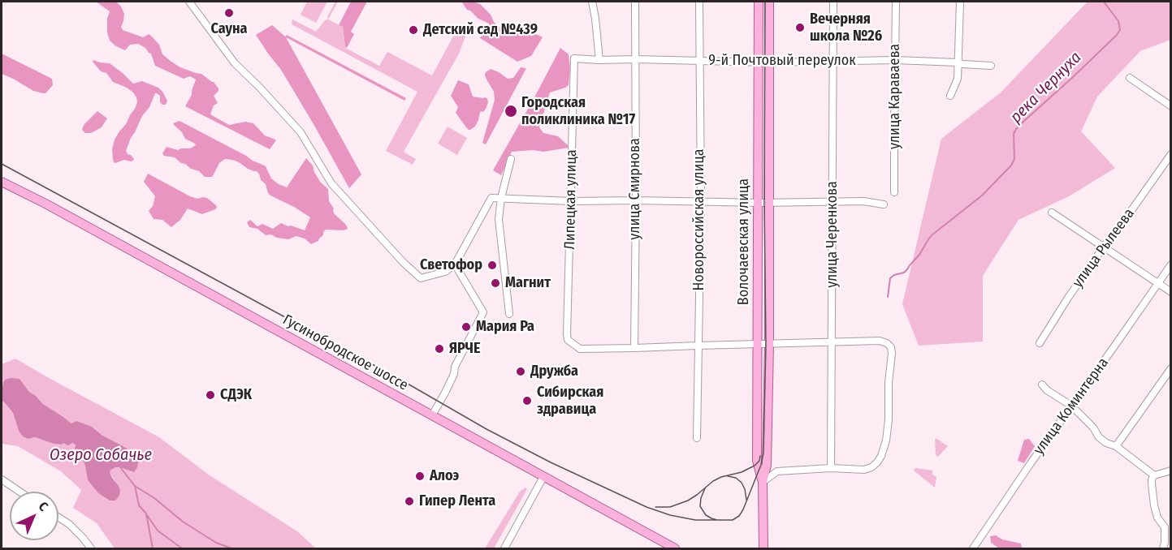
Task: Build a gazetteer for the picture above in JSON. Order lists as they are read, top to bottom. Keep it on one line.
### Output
{"streets":{"main road":["Волочаевская улица","Гусинобродское шоссе"],"street":["9-й Почтовый переулок","улица Караваева","улица Смирнова","Липецкая улица","Новороссийская улица","улица Черенкова","улица Рылеева","улица Коминтерна"]},"crossings":[["9-й Почтовый переулок","улица Караваева"],["9-й Почтовый переулок","улица Смирнова"],["9-й Почтовый переулок","Липецкая улица"],["9-й Почтовый переулок","Новороссийская улица"],["9-й Почтовый переулок","улица Черенкова"],["9-й Почтовый переулок","Волочаевская улица"],["улица Смирнова","Липецкая улица"]],"water":["река Чернуха","Озеро Собачье"],"places":["Сауна","Вечерняя школа №26","Детский сад №439","Городская поликлиника №17","Светофор","Магнит","Мария Ра","ЯРЧЕ","Дружба","СДЭК","Сибирская здравица","Алоэ","Гипер Лента"],"north":"top right"}
